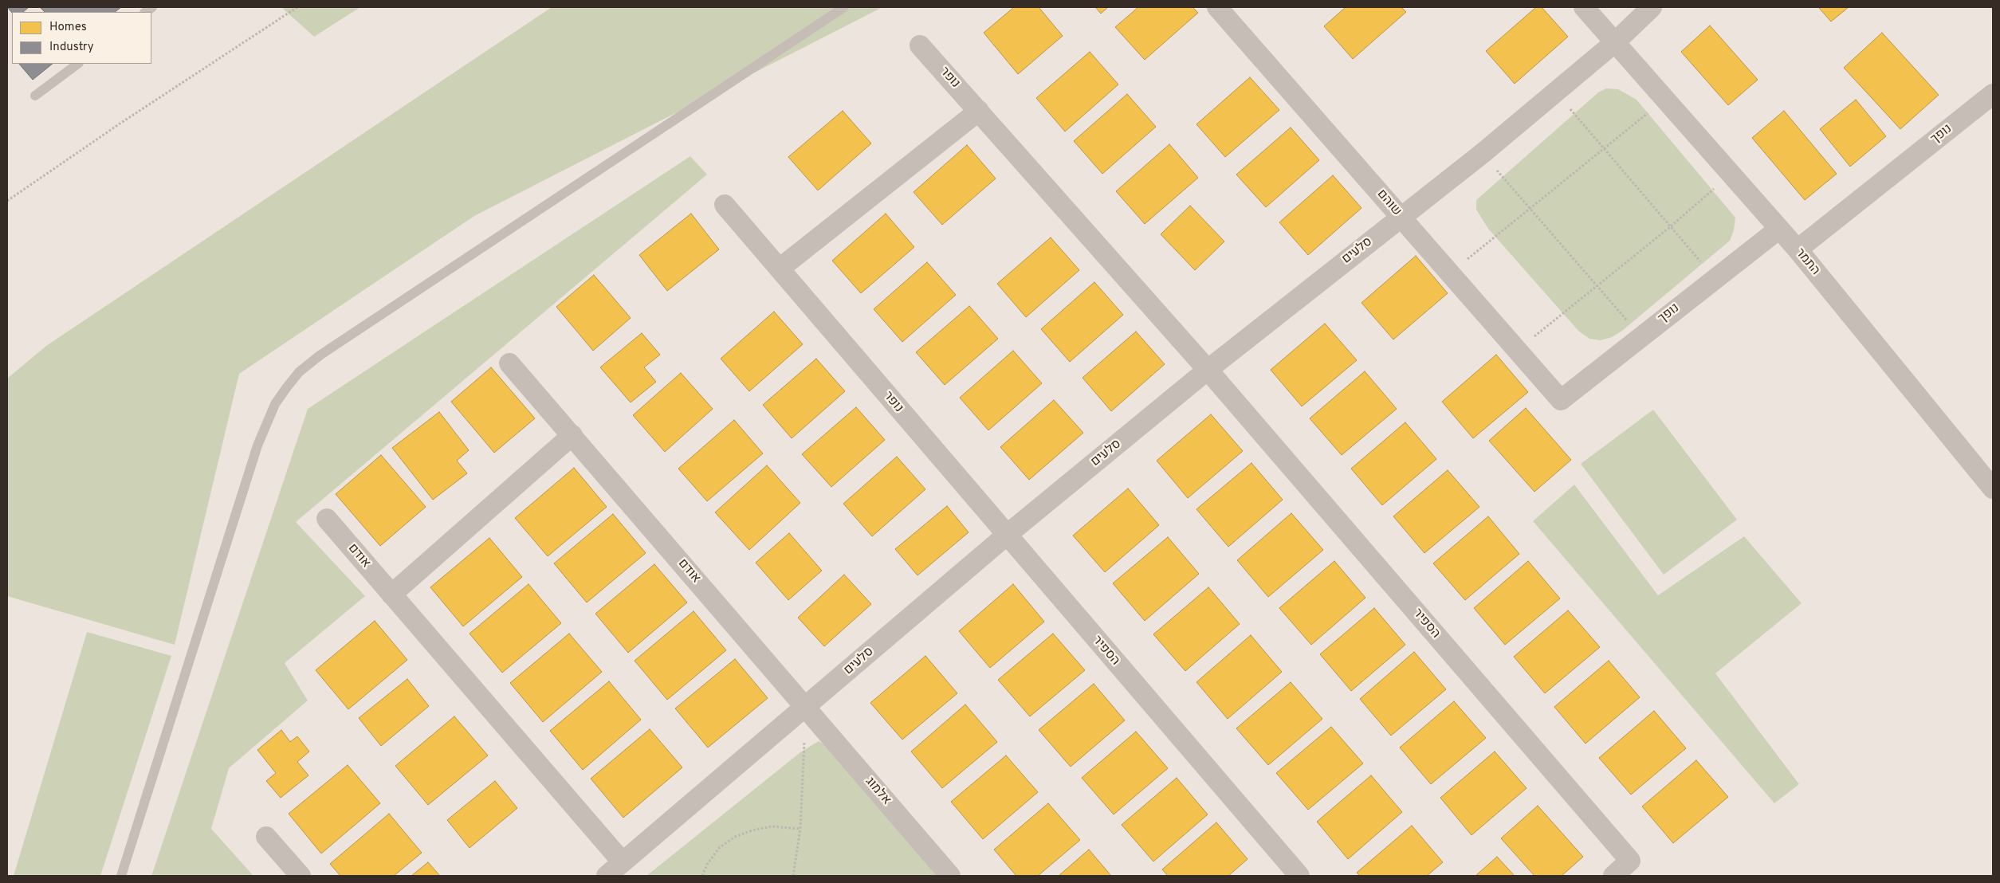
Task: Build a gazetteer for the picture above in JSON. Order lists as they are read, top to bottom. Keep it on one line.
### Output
{"streets":{"street":["נופר","נופך","שוהם","סלעים","התמר","אודם","הספיר","אלמוג"]},"crossings":[["נופר","סלעים"],["נופר","הספיר"],["נופך","שוהם"],["נופך","התמר"],["שוהם","סלעים"],["סלעים","התמר"],["סלעים","אודם"],["סלעים","הספיר"],["סלעים","אלמוג"],["אודם","אלמוג"]],"legend":["Homes","Industry"]}
